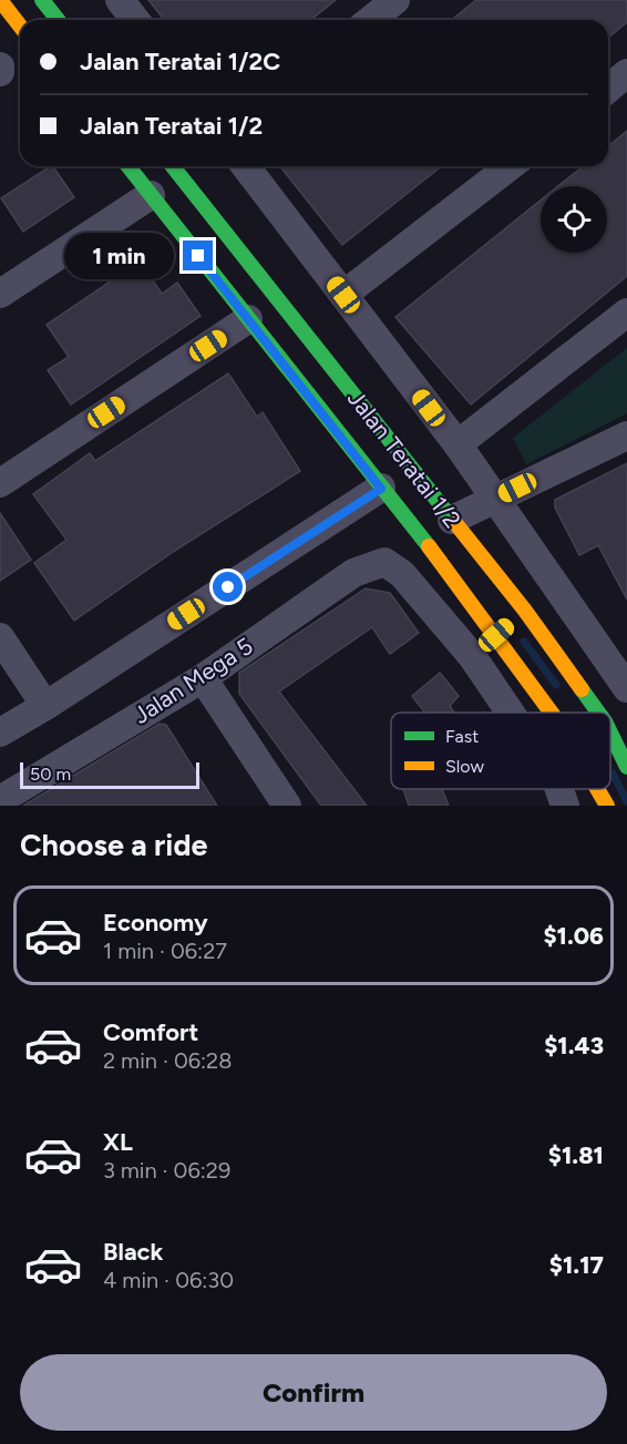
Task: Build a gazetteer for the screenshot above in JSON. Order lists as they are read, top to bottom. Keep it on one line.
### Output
{"streets":{"main road":["Jalan Teratai 1/2"],"street":["Jalan Mega 5"]},"legend":["Fast","Slow"],"scale_bar":"50 m","page":{"banner":["Jalan Teratai 1/2C","Jalan Teratai 1/2"],"bubble":"1 min","scale":"50 m","heading":"Choose a ride","list":[{"name":"Economy","note":"1 min · 06:27","value":"$1.06"},{"name":"Comfort","note":"2 min · 06:28","value":"$1.43"},{"name":"XL","note":"3 min · 06:29","value":"$1.81"},{"name":"Black","note":"4 min · 06:30","value":"$1.17"}],"buttons":"Confirm"}}
